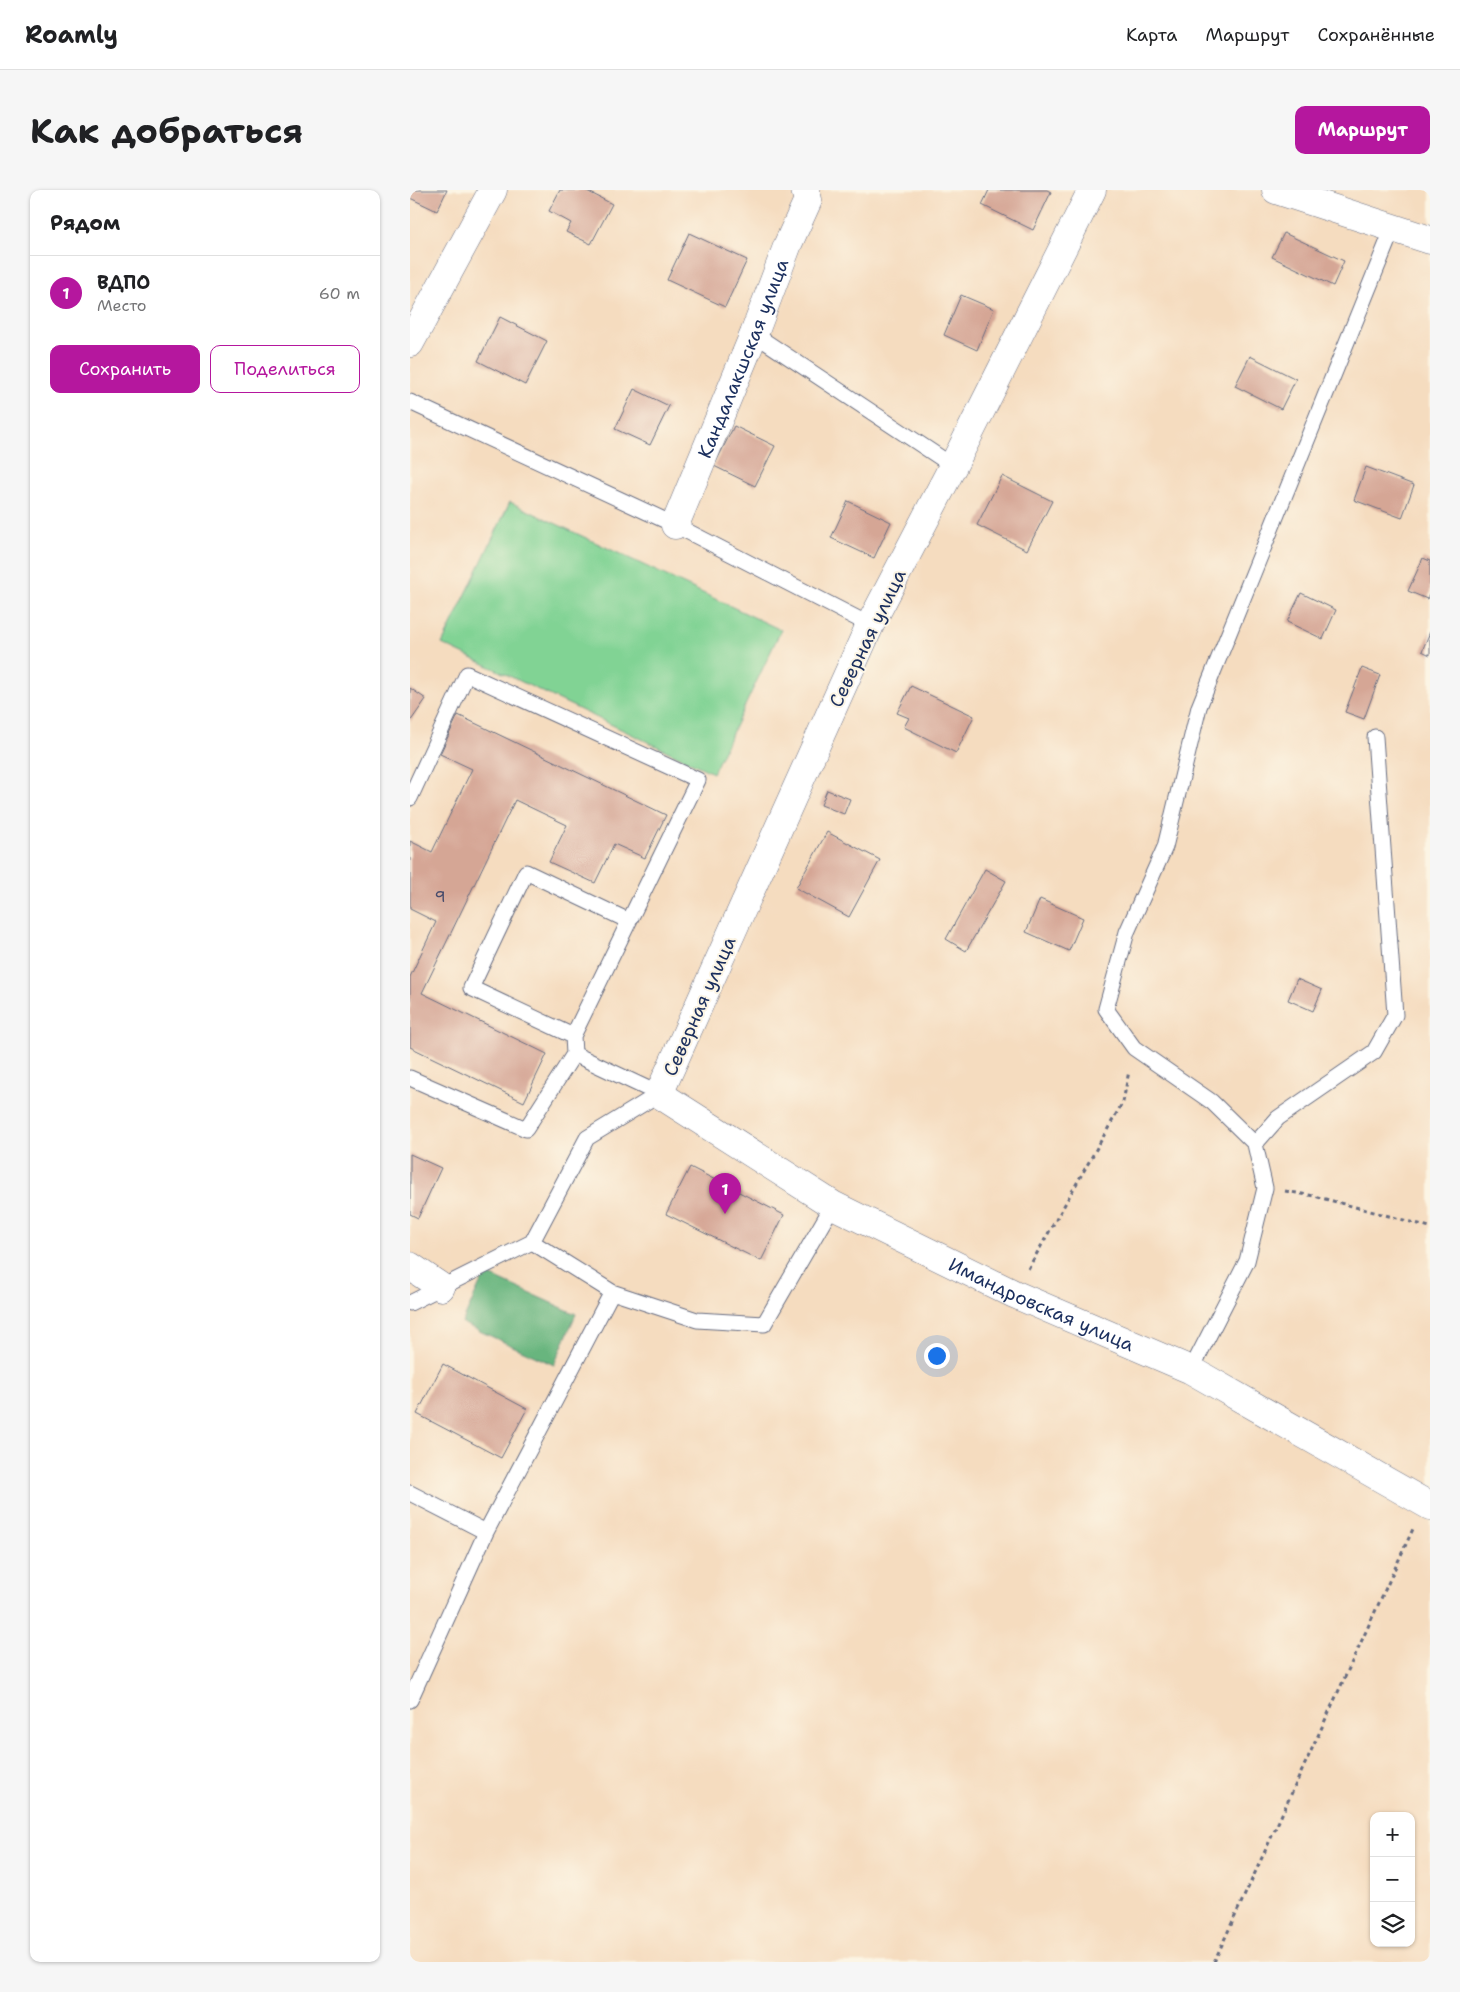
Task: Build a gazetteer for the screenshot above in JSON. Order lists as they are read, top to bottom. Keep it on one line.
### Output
{"streets":{"street":["Кандалакшская улица","Северная улица","Имандровская улица"]},"crossings":[["Северная улица","Имандровская улица"]],"house_numbers":["9"],"page":{"header":"Roamly","nav":["Карта","Маршрут","Сохранённые"],"buttons":["Маршрут",["Сохранить","Поделиться"]],"title":"Как добраться","heading":"Рядом","list":[{"mark":"1","name":"ВДПО","note":"Место","value":"60 m"}],"pins":"1","map_buttons":["+","−"]}}
